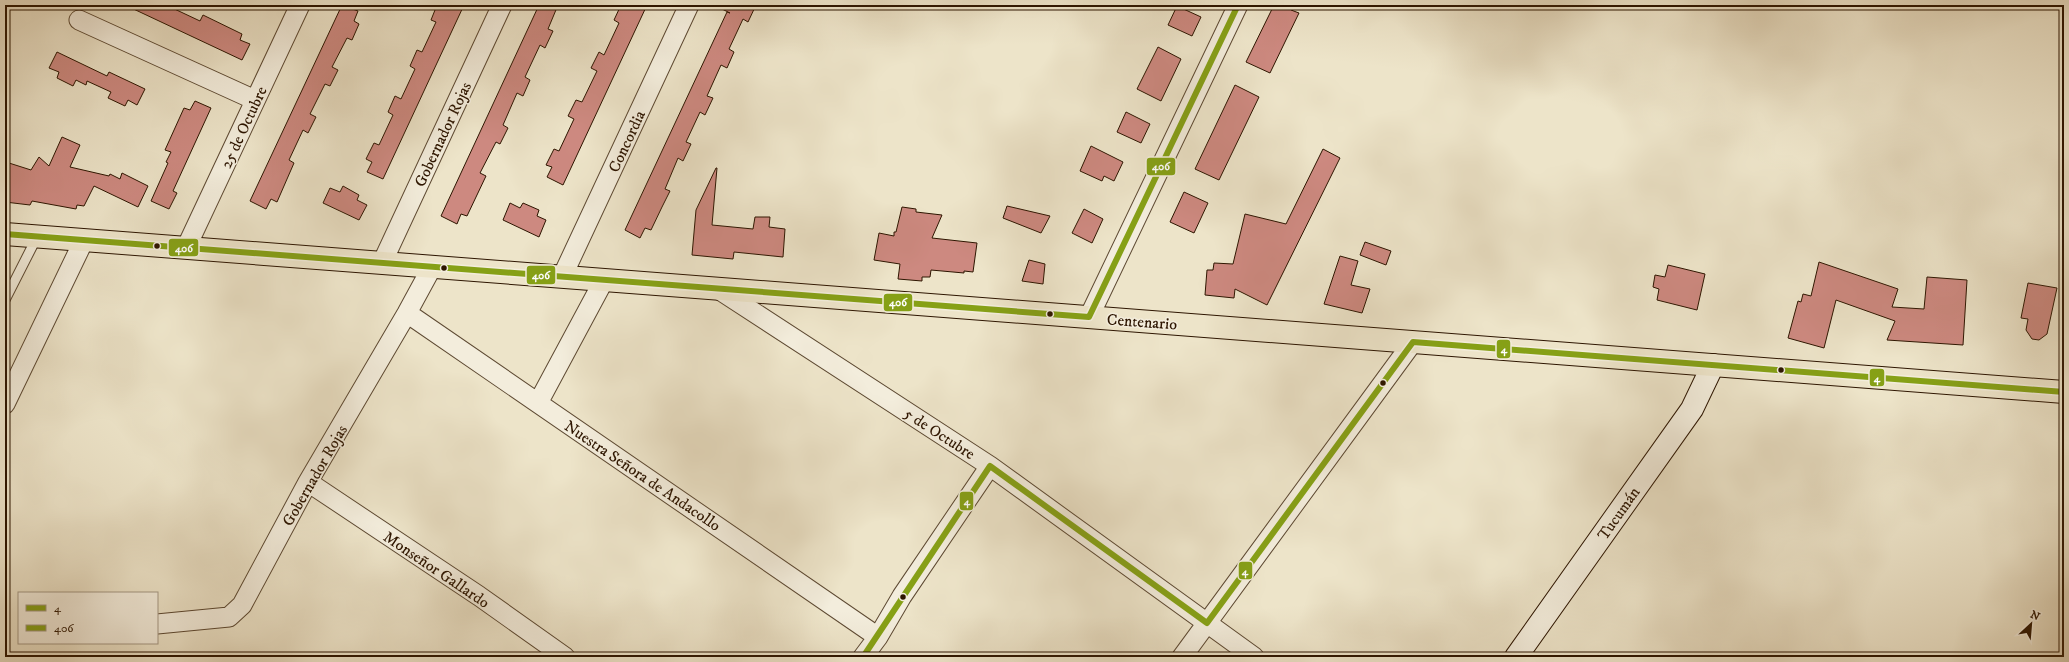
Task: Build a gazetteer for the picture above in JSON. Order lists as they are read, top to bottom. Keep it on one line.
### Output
{"streets":{"main road":["Centenario","Tucumán"],"street":["25 de Octubre","Gobernador Rojas","Concordia","5 de Octubre","Nuestra Señora de Andacollo","Monseñor Gallardo"]},"crossings":[["25 de Octubre","Centenario"],["Gobernador Rojas","Centenario"],["Gobernador Rojas","Nuestra Señora de Andacollo"],["Gobernador Rojas","Monseñor Gallardo"],["Concordia","Centenario"],["Centenario","5 de Octubre"],["Centenario","Tucumán"]],"lines":["transit line 406","transit line 4"],"legend":["4","406"],"north":"top right"}
